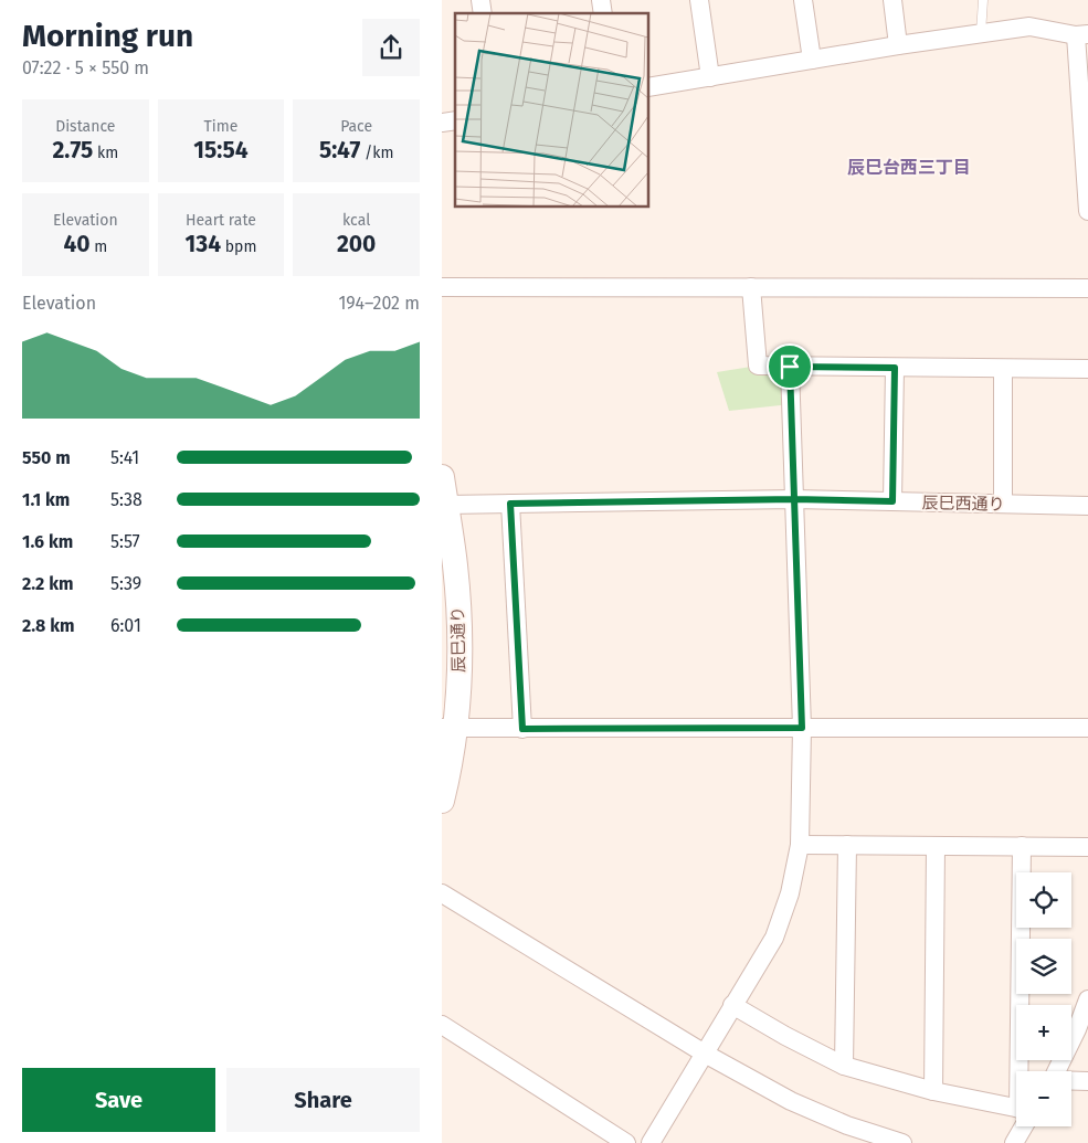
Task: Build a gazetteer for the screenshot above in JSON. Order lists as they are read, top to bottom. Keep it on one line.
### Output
{"streets":{"street":["辰巳西通り","辰巳通り"]},"crossings":[["辰巳西通り","辰巳通り"]],"districts":["辰巳台西三丁目"],"page":{"heading":["Morning run","07:22 · 5 × 550 m"],"stats":[["Distance","2.75 km"],["Time","15:54"],["Pace","5:47 /km"],["Elevation","40 m"],["Heart rate","134 bpm"],["kcal","200"]],"chart":["Elevation","194–202 m"],"list":[{"name":"550 m","note":"5:41"},{"name":"1.1 km","note":"5:38"},{"name":"1.6 km","note":"5:57"},{"name":"2.2 km","note":"5:39"},{"name":"2.8 km","note":"6:01"}],"map_buttons":["+","−"],"buttons":["Save","Share"]}}
